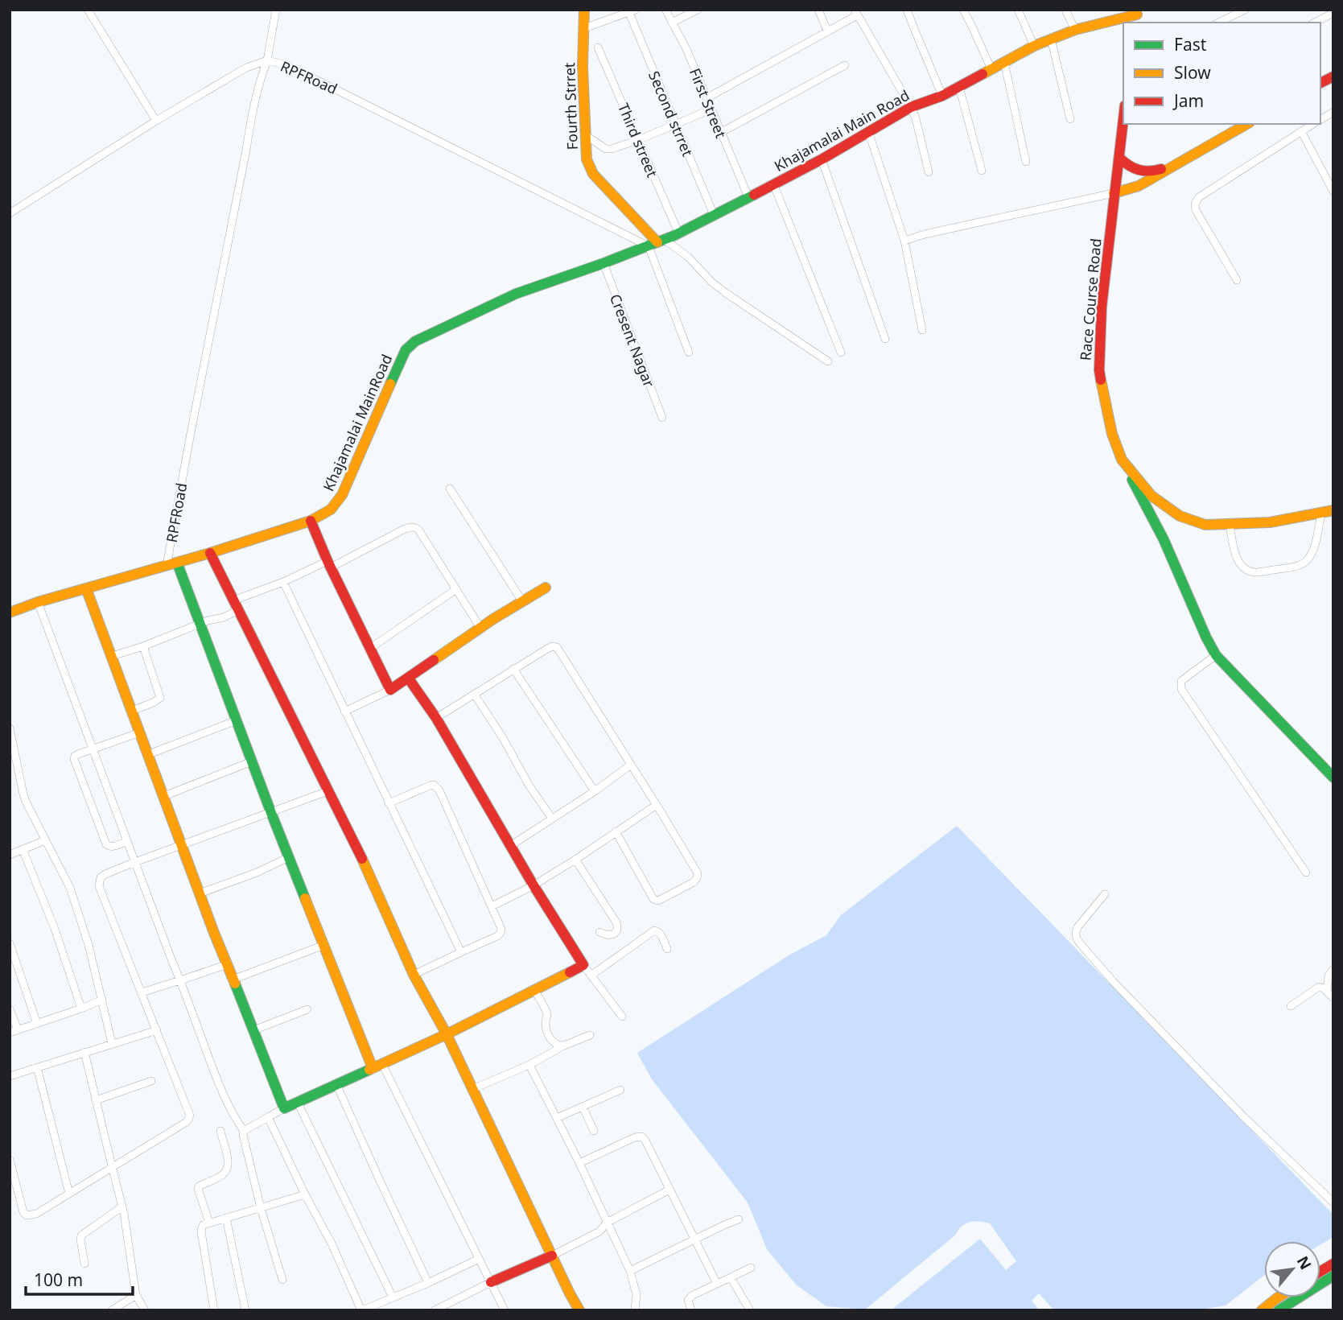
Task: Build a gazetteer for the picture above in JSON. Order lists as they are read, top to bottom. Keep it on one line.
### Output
{"streets":{"main road":["Fourth Strret","Khajamalai Main Road","Race Course Road","Khajamalai MainRoad"],"street":["RPFRoad","First Street","Second strret","Third street","Cresent Nagar"]},"crossings":[["RPFRoad","Fourth Strret"],["RPFRoad","Khajamalai Main Road"],["RPFRoad","Khajamalai MainRoad"],["First Street","Khajamalai Main Road"],["Fourth Strret","Khajamalai Main Road"],["Fourth Strret","Khajamalai MainRoad"],["Second strret","Khajamalai Main Road"],["Khajamalai Main Road","Third street"],["Khajamalai Main Road","Khajamalai MainRoad"],["Cresent Nagar","Khajamalai MainRoad"]],"legend":["Fast","Slow","Jam"],"scale_bar":"100 m","north":"top right"}
